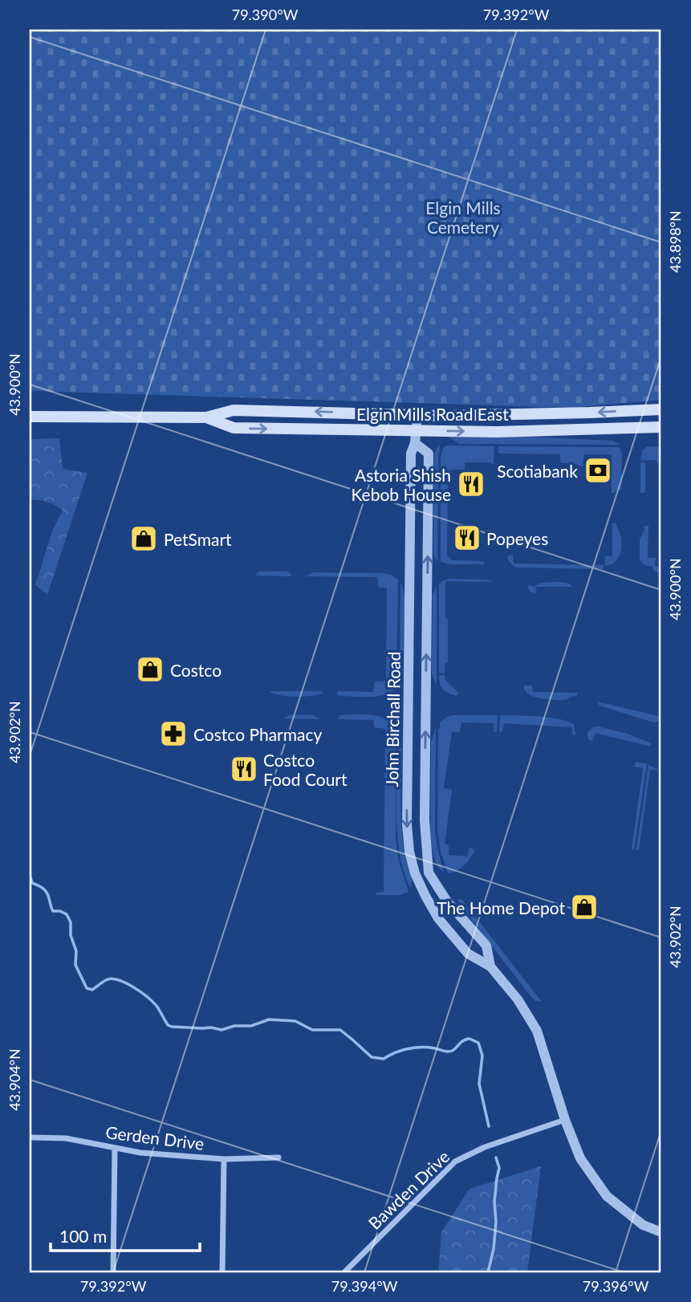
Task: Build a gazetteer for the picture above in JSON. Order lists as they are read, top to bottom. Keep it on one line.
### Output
{"streets":{"main road":["Elgin Mills Road East"],"street":["John Birchall Road","Gerden Drive","Bawden Drive"]},"crossings":[["Elgin Mills Road East","John Birchall Road"],["John Birchall Road","Bawden Drive"]],"parks":["Elgin Mills Cemetery"],"places":{"bank":["Scotiabank"],"restaurant":["Astoria Shish Kebob House","Popeyes","Costco Food Court"],"shop":["PetSmart","Costco","The Home Depot"],"pharmacy":["Costco Pharmacy"]},"scale_bar":"100 m","coordinates":["79.390°W","79.392°W","43.898°N","43.900°N","43.902°N","43.904°N","79.394°W","79.396°W"]}
